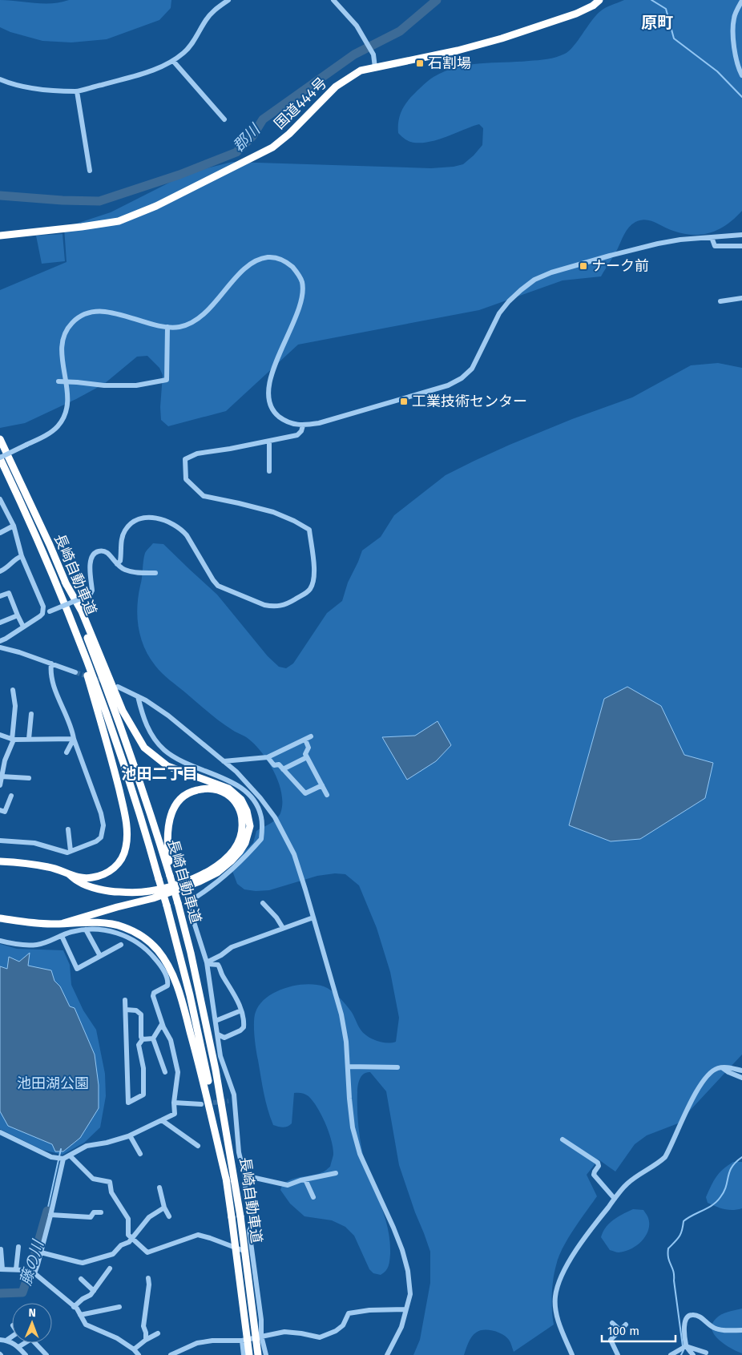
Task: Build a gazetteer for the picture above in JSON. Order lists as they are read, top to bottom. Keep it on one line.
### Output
{"streets":{"highway":["国道444号","長崎自動車道"]},"districts":["原町","池田二丁目"],"water":["郡川","藤の川"],"parks":["池田湖公園"],"places":{"transit":["石割場","ナーク前","工業技術センター"]},"scale_bar":"100 m","north":"top"}
